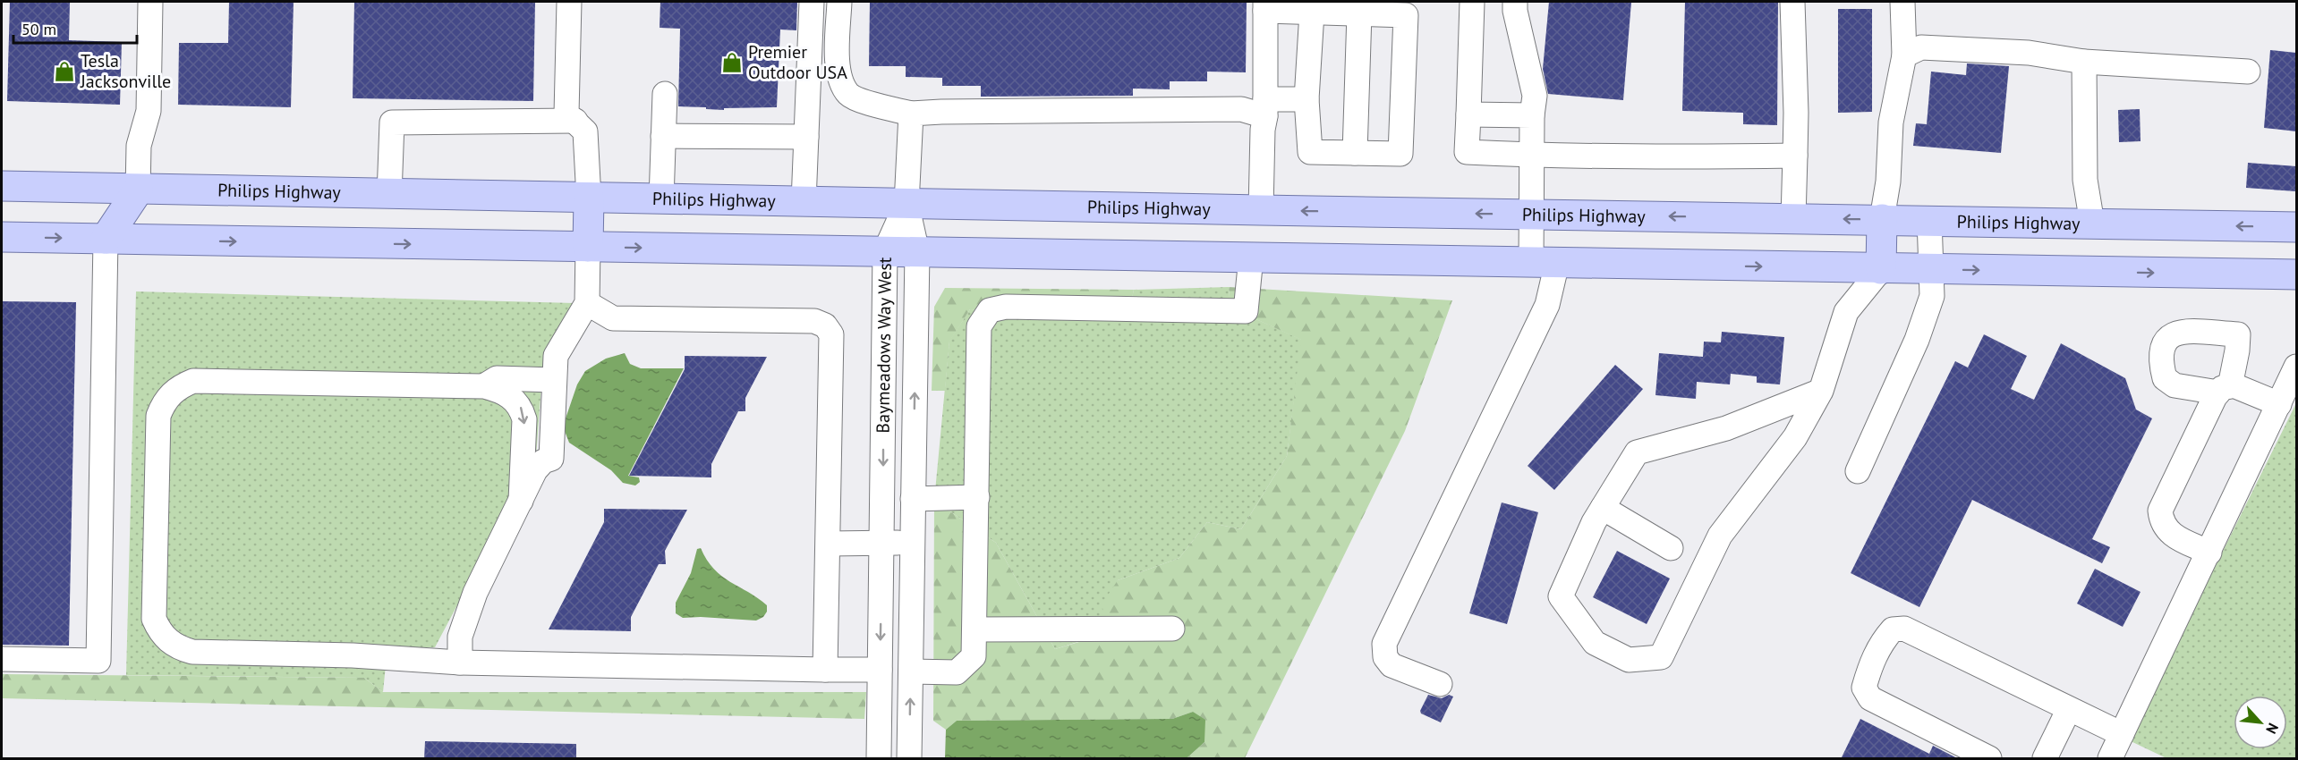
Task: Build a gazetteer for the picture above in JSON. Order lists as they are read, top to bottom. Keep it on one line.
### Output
{"streets":{"main road":["Philips Highway"],"street":["Baymeadows Way West"]},"crossings":[["Philips Highway","Baymeadows Way West"]],"places":{"shop":["Premier Outdoor USA","Tesla Jacksonville"]},"scale_bar":"50 m","north":"bottom right"}
